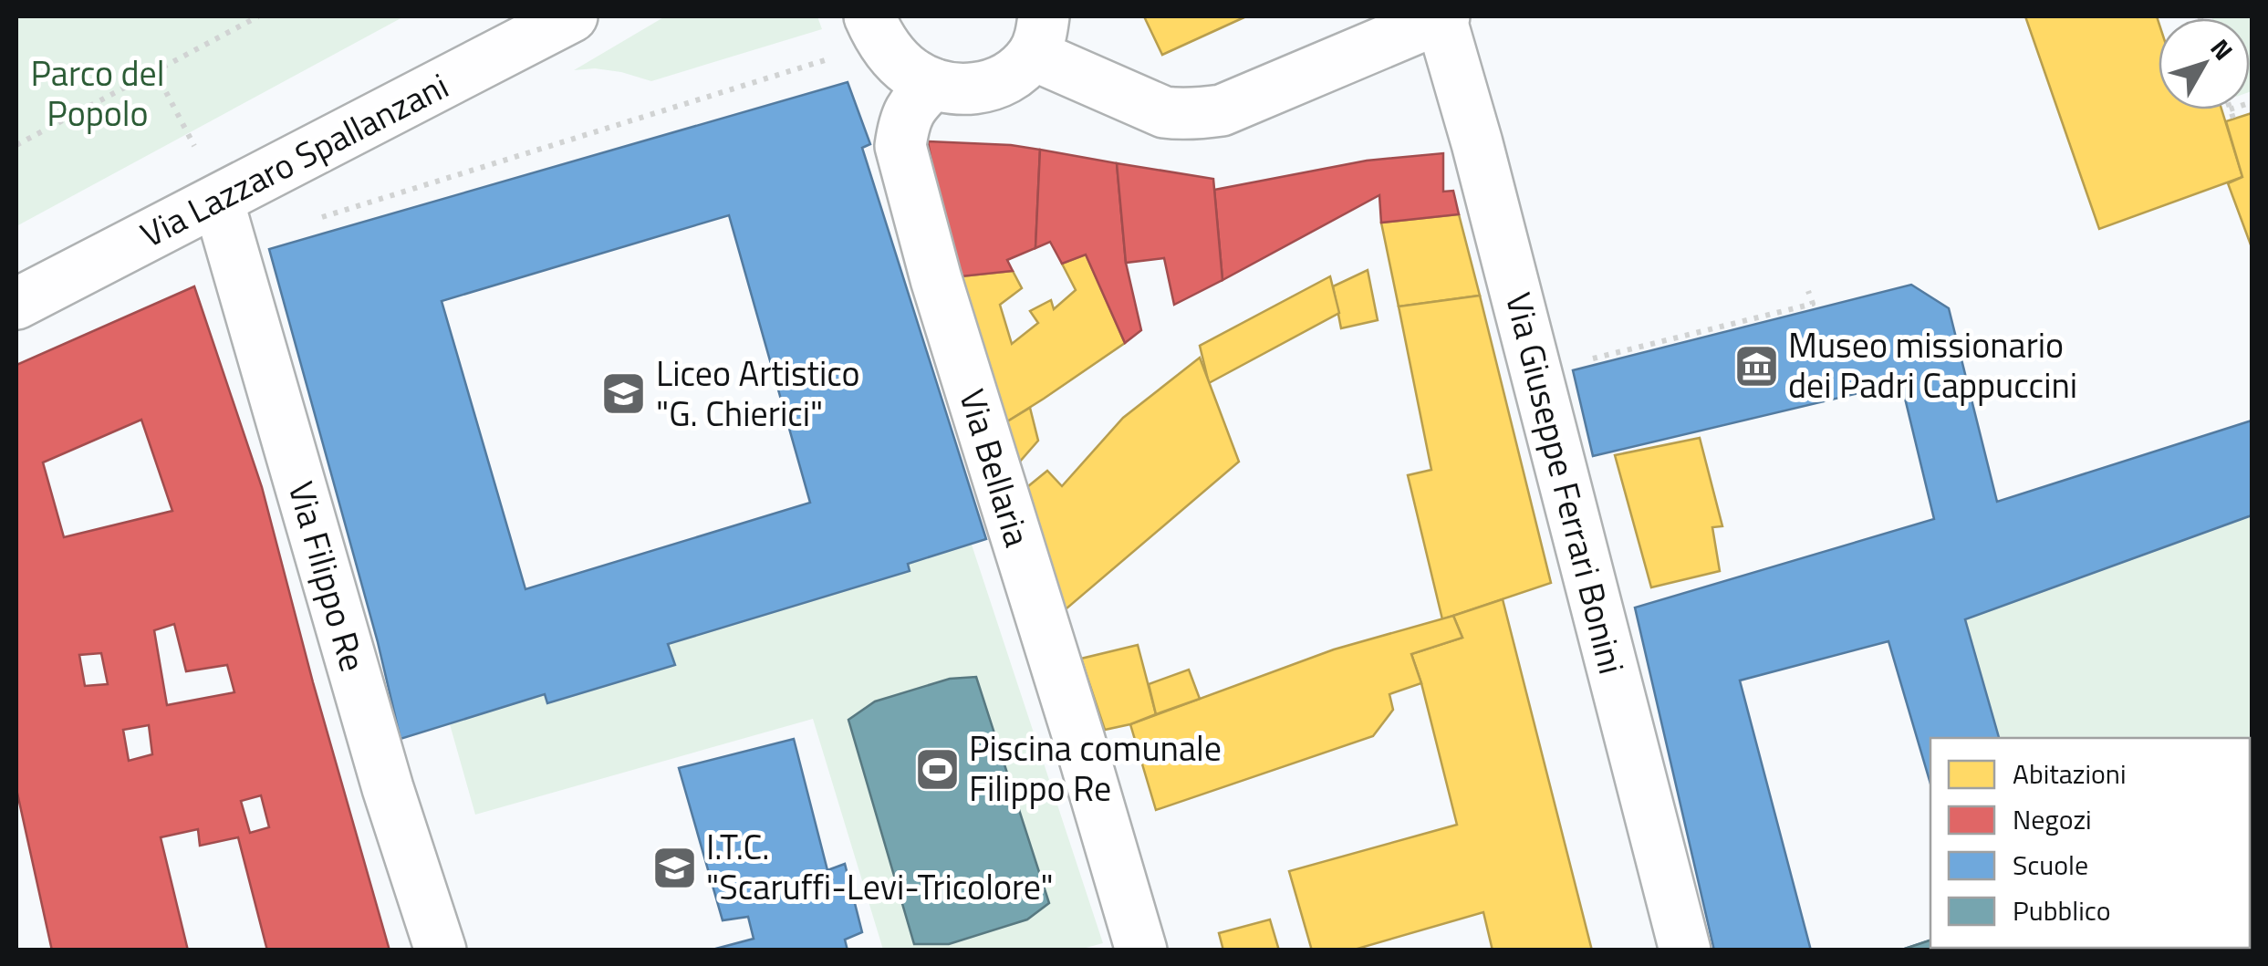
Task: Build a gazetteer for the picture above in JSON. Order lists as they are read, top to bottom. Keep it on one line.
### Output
{"streets":{"street":["Via Lazzaro Spallanzani","Via Bellaria","Via Giuseppe Ferrari Bonini","Via Filippo Re"]},"crossings":[["Via Lazzaro Spallanzani","Via Filippo Re"]],"parks":["Parco del Popolo"],"places":{"museum":["Museo missionario dei Padri Cappuccini"],"school or university":["Liceo Artistico \"G. Chierici\"","I.T.C. \"Scaruffi-Levi-Tricolore\""],"sports":["Piscina comunale Filippo Re"]},"legend":["Abitazioni","Negozi","Scuole","Pubblico"],"north":"top right"}
